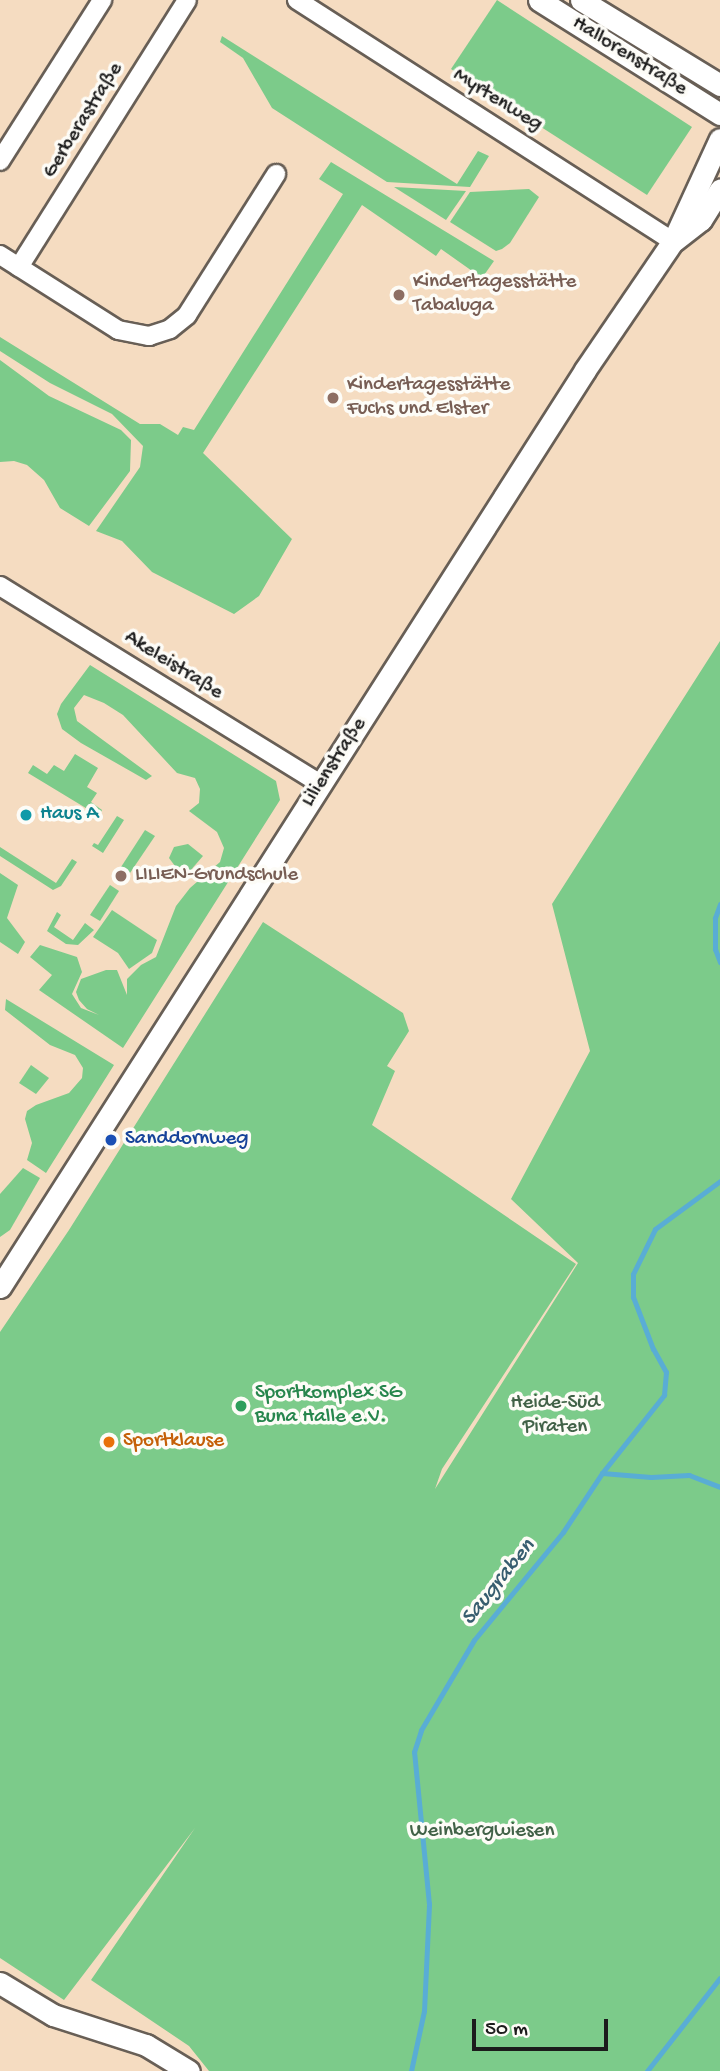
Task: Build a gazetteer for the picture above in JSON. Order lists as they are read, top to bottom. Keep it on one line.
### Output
{"streets":{"street":["Hallorenstraße","Myrtenweg","Gerberastraße","Akeleistraße","Lilienstraße"]},"crossings":[["Myrtenweg","Lilienstraße"],["Akeleistraße","Lilienstraße"]],"water":["Saugraben"],"parks":["Heide-Süd Piraten","Weinbergwiesen"],"places":["Kindertagesstätte Tabaluga","Kindertagesstätte Fuchs und Elster","Haus A","LILIEN-Grundschule","Sanddornweg","Sportkomplex SG Buna Halle e.V.","Sportklause"],"scale_bar":"50 m"}
